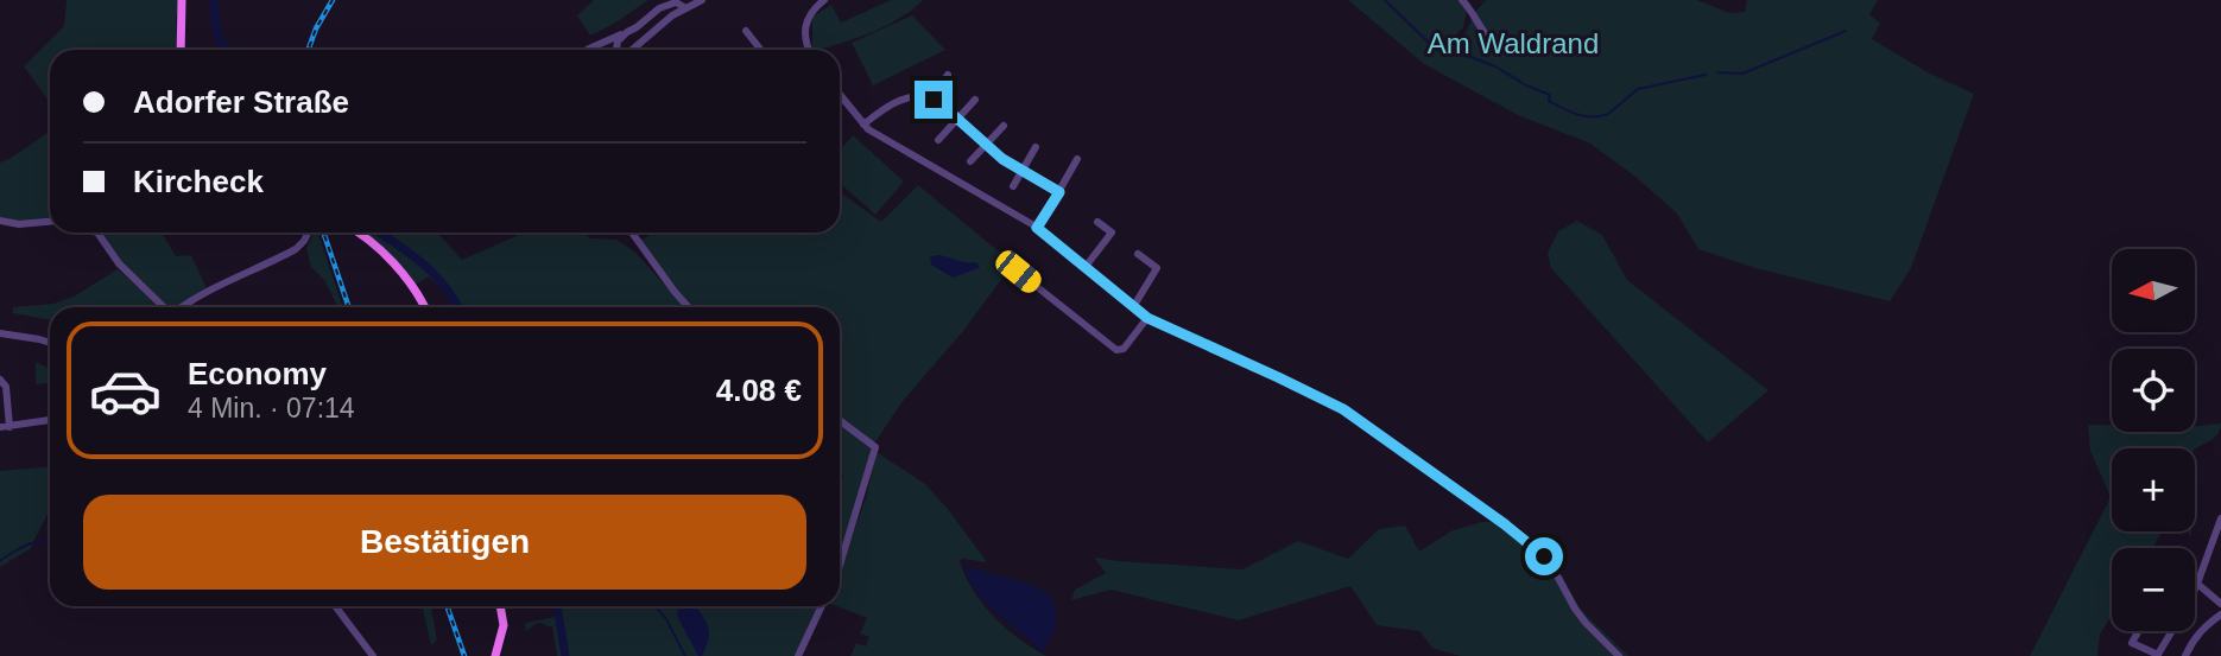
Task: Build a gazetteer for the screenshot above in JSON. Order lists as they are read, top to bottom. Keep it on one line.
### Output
{"parks":["Am Waldrand"],"north":"left","page":{"banner":["Adorfer Straße","Kircheck"],"map_buttons":["+","−"],"list":[{"name":"Economy","note":"4 Min. · 07:14","value":"4.08 €"}],"buttons":"Bestätigen"}}
